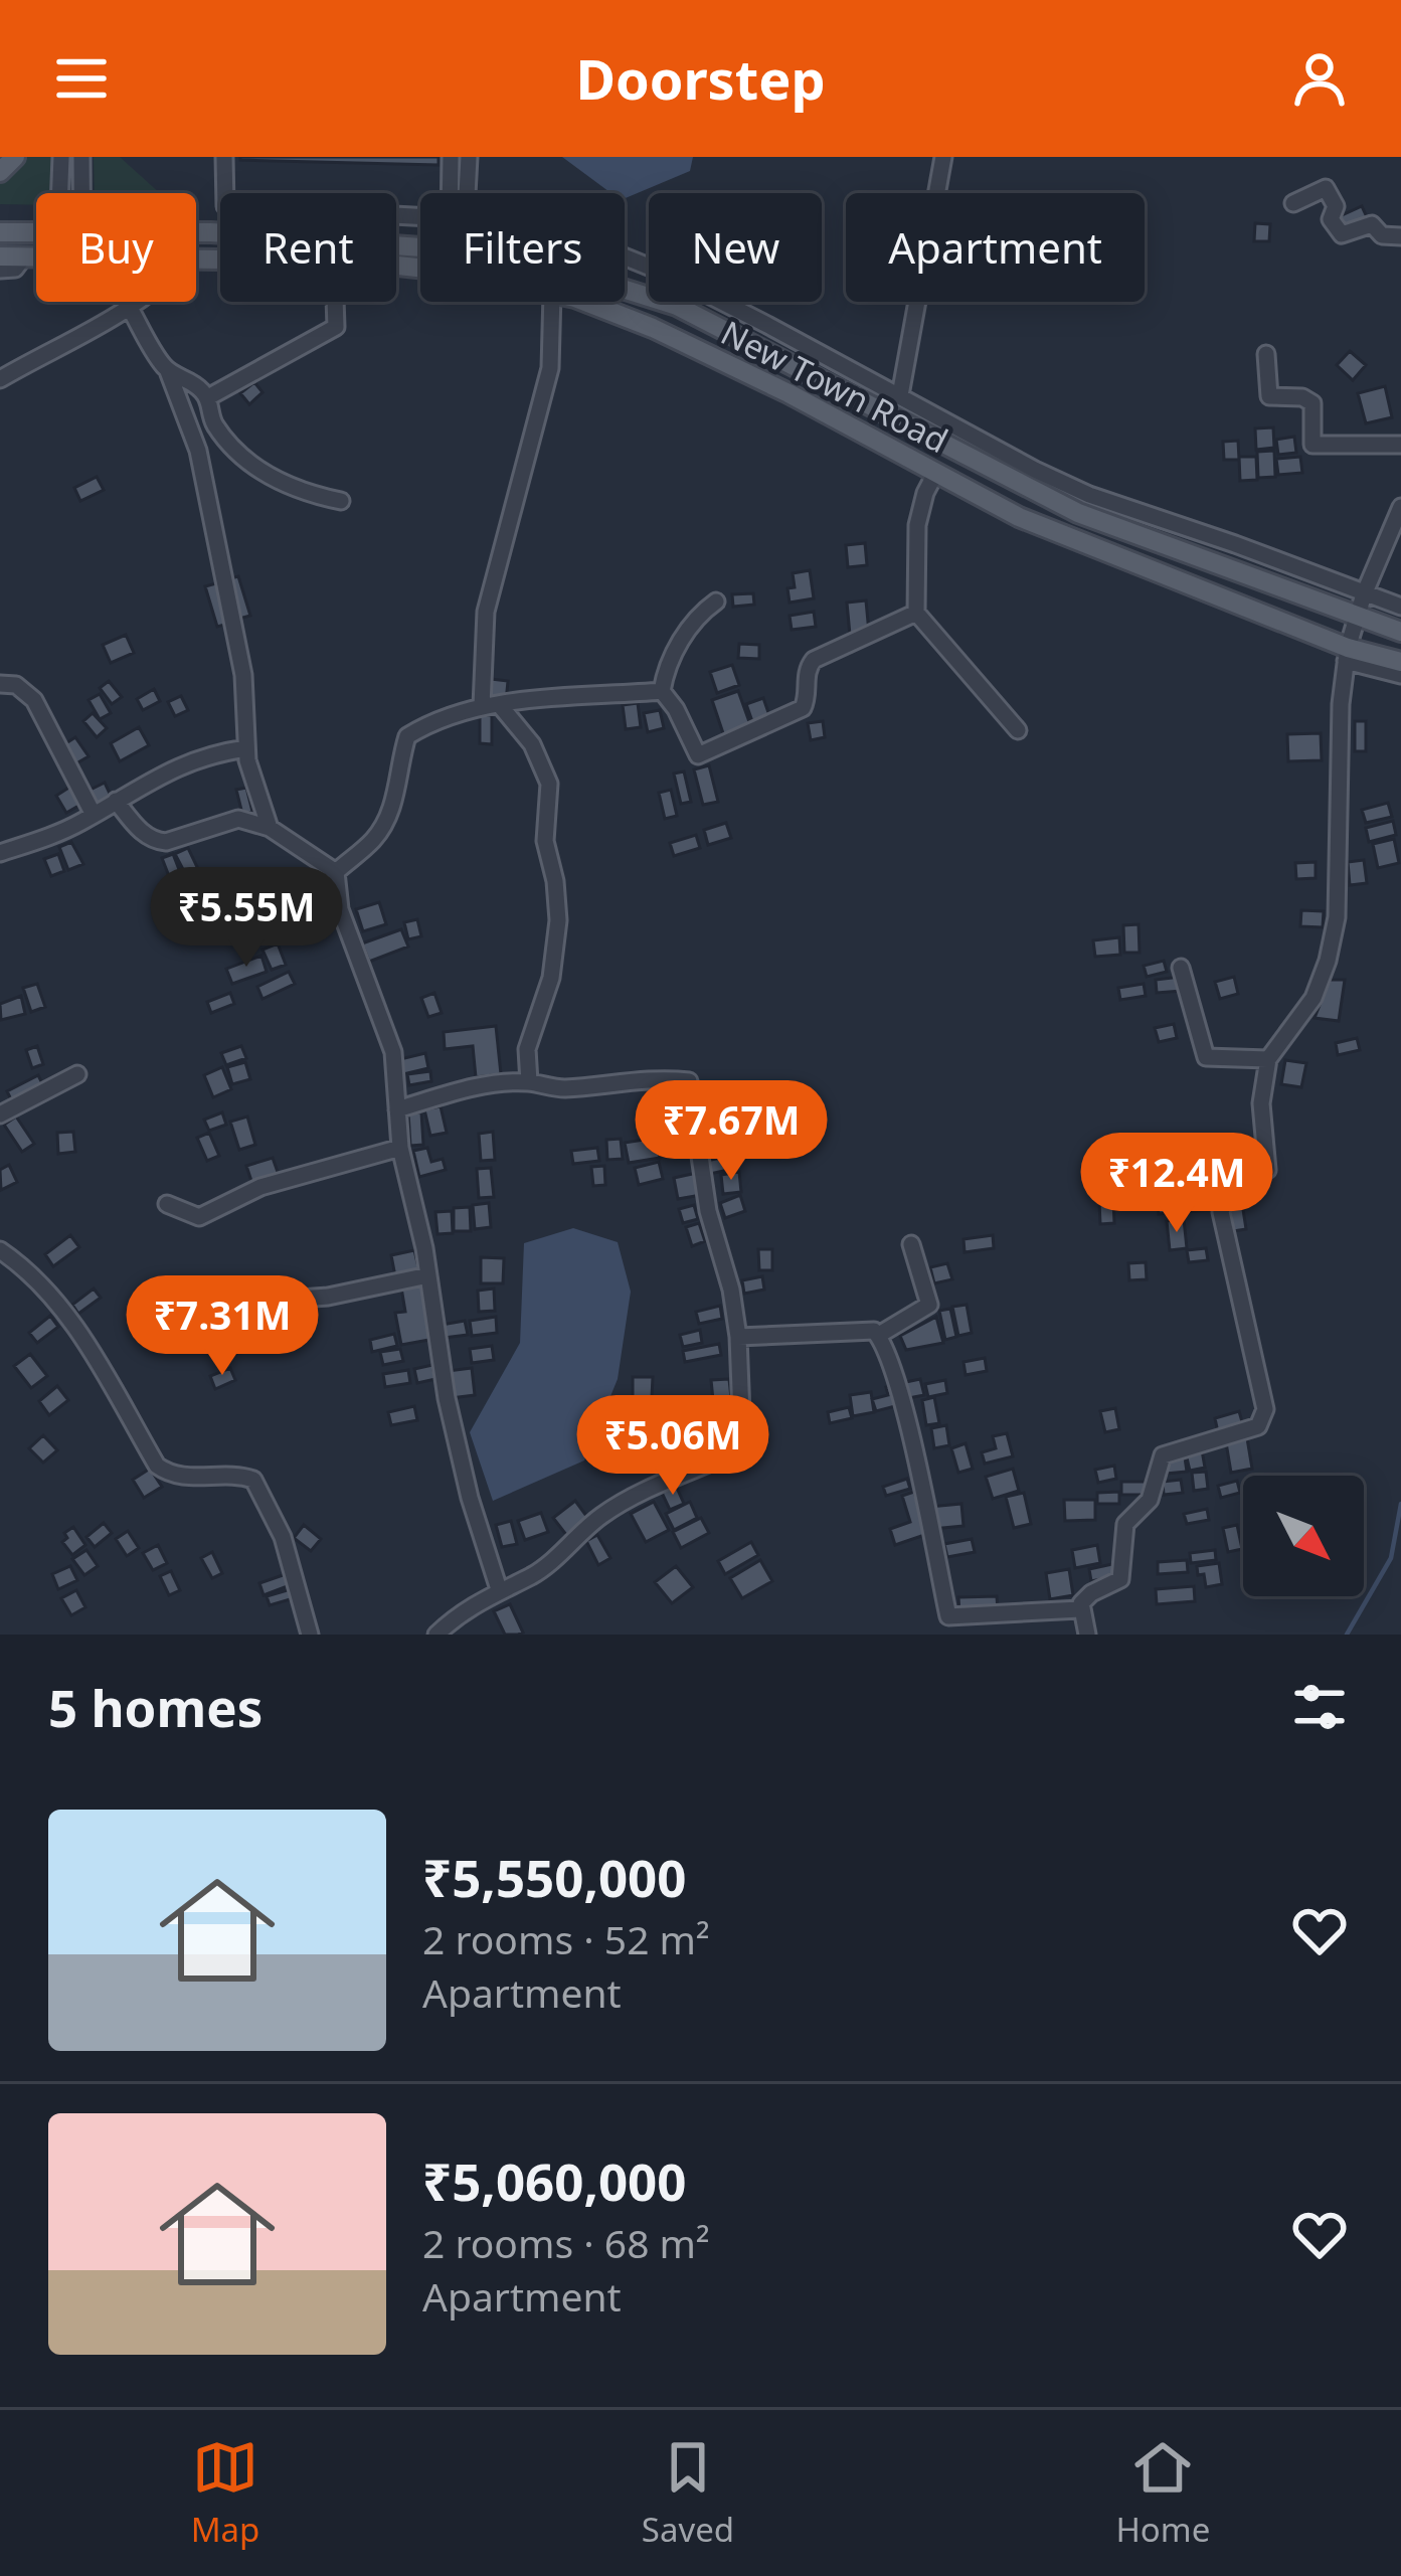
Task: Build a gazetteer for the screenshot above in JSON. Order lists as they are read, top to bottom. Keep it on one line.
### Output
{"streets":{"main road":["New Town Road"]},"north":"bottom right","page":{"header":"Doorstep","chip":["Buy","Rent","Filters","New","Apartment"],"price":["₹5.55M","₹7.67M","₹12.4M","₹7.31M","₹5.06M"],"heading":"5 homes","list":[{"name":"₹5,550,000","note":"2 rooms · 52 m² · Apartment"},{"name":"₹5,060,000","note":"2 rooms · 68 m² · Apartment"}],"tabs":["Map","Saved","Home"]}}
